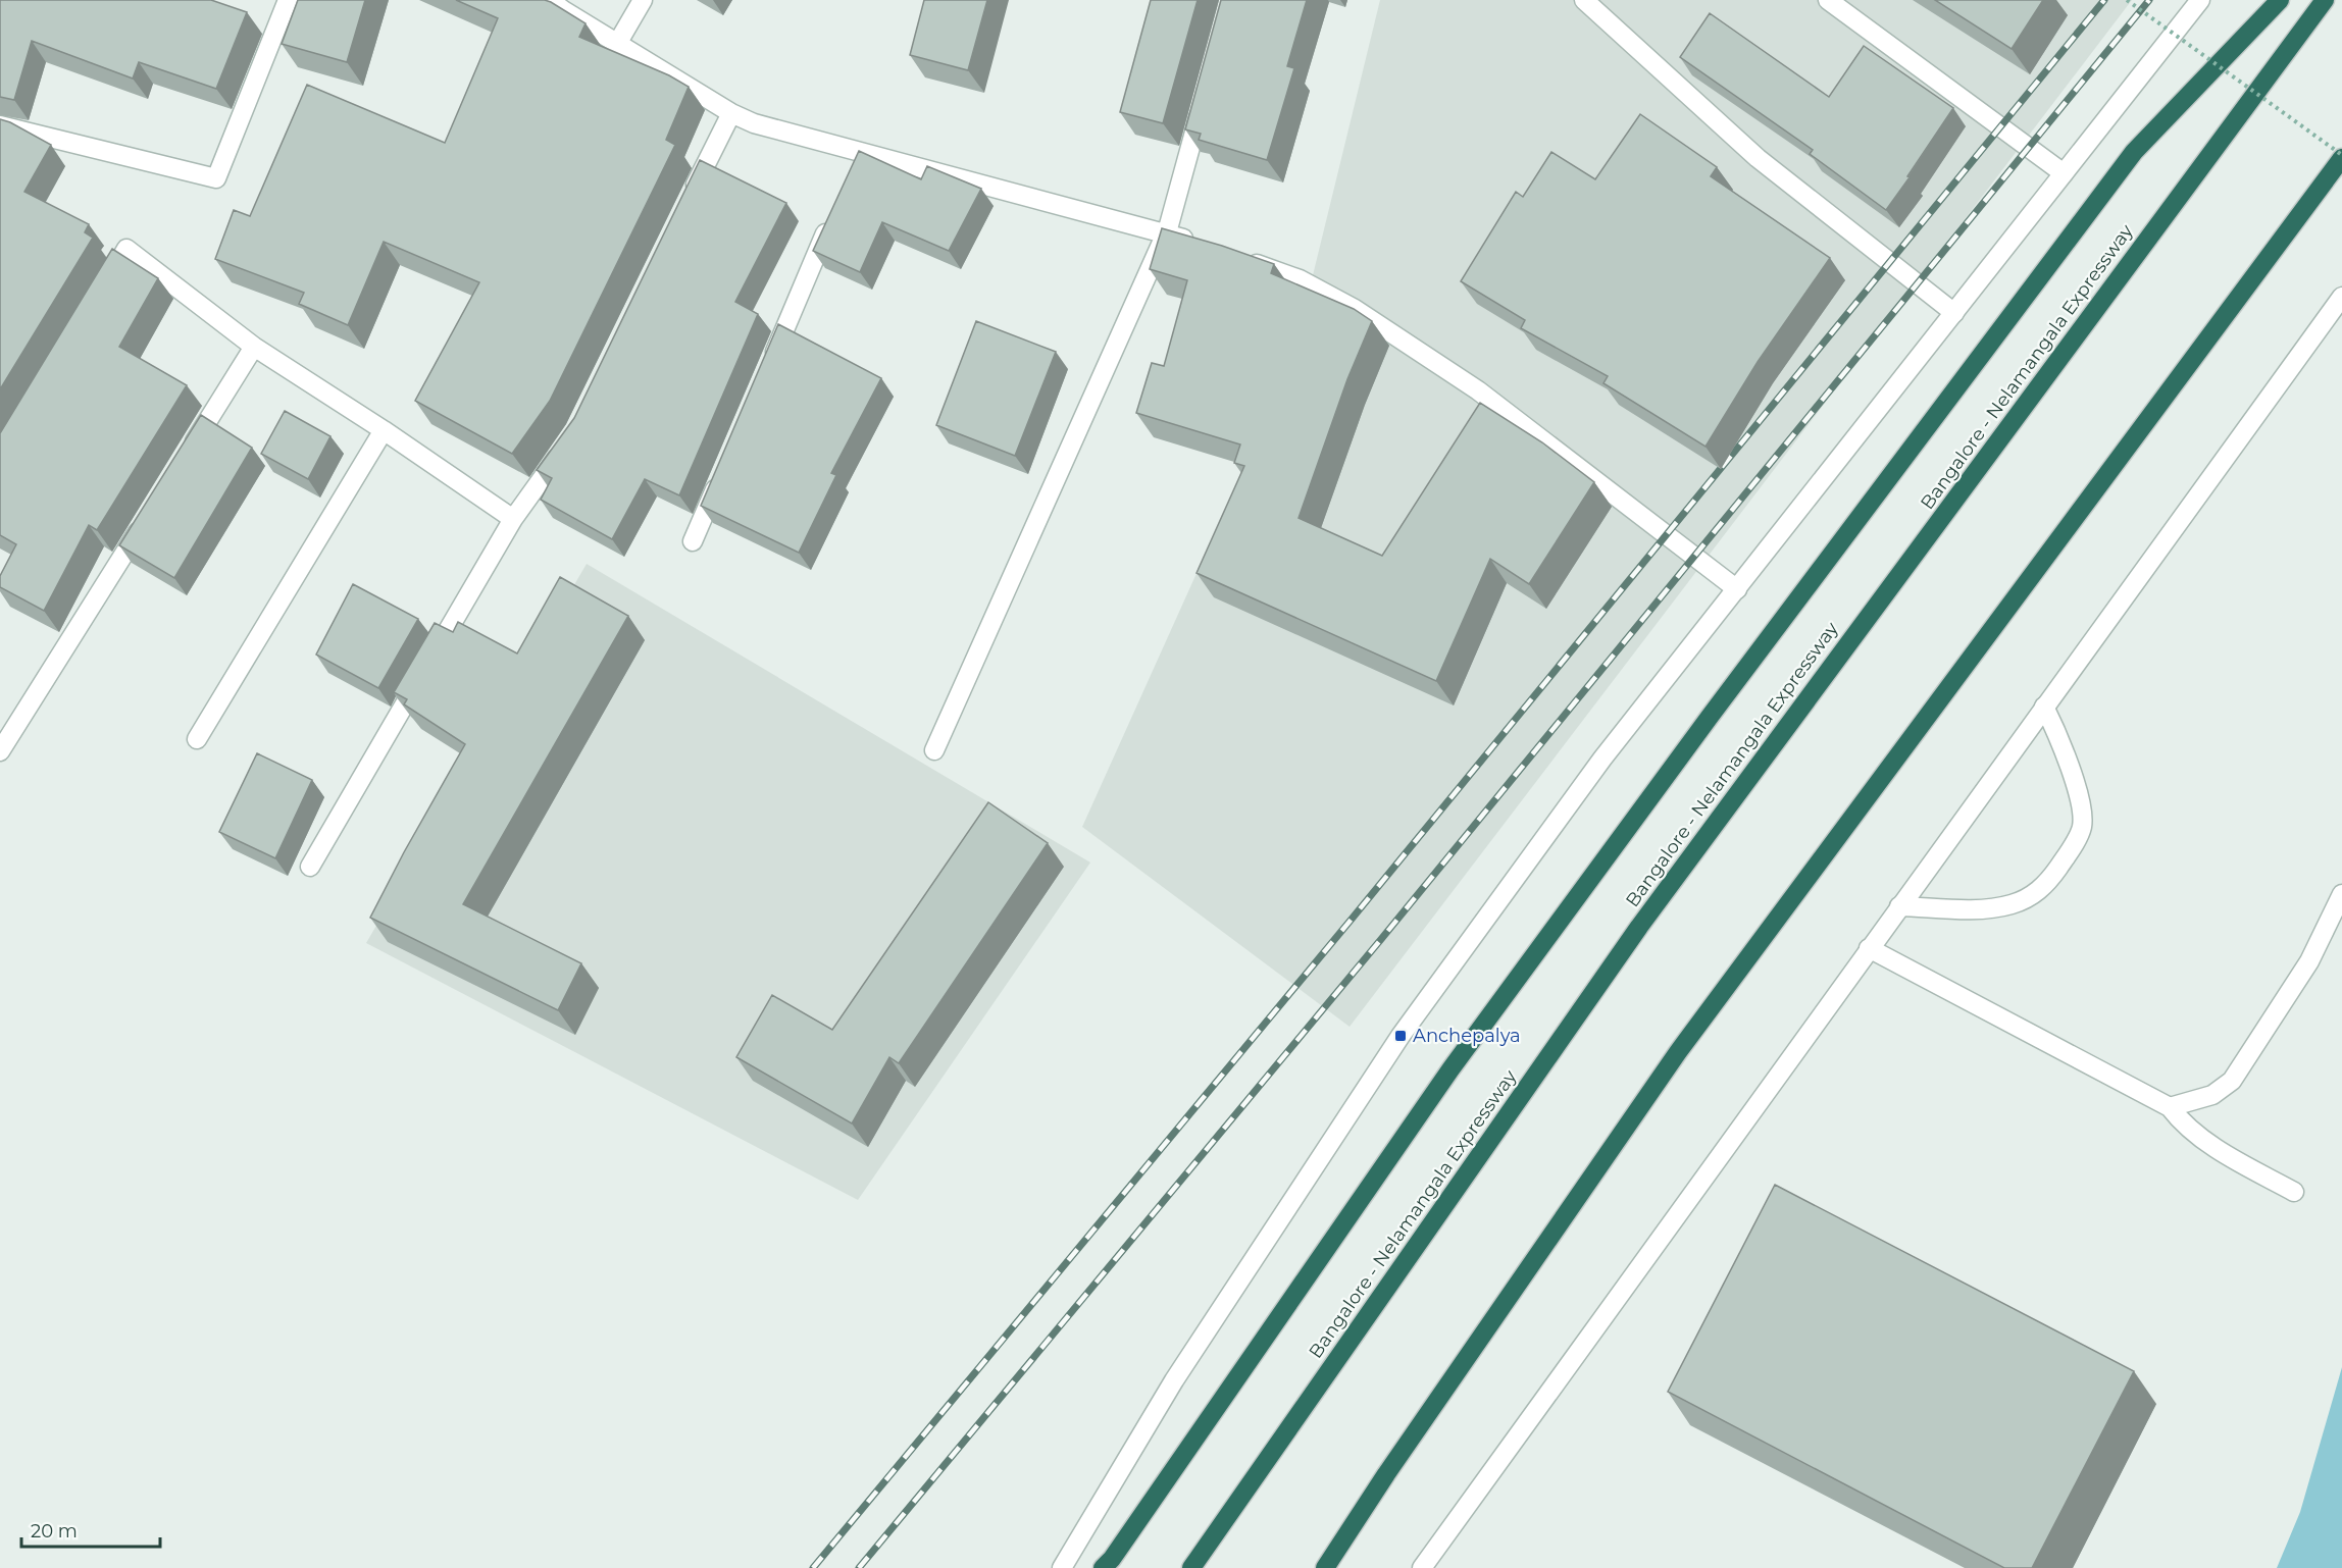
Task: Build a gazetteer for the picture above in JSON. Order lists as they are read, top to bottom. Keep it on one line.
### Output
{"streets":{"highway":["Bangalore - Nelamangala Expressway"]},"places":{"transit":["Anchepalya"]},"scale_bar":"20 m"}
